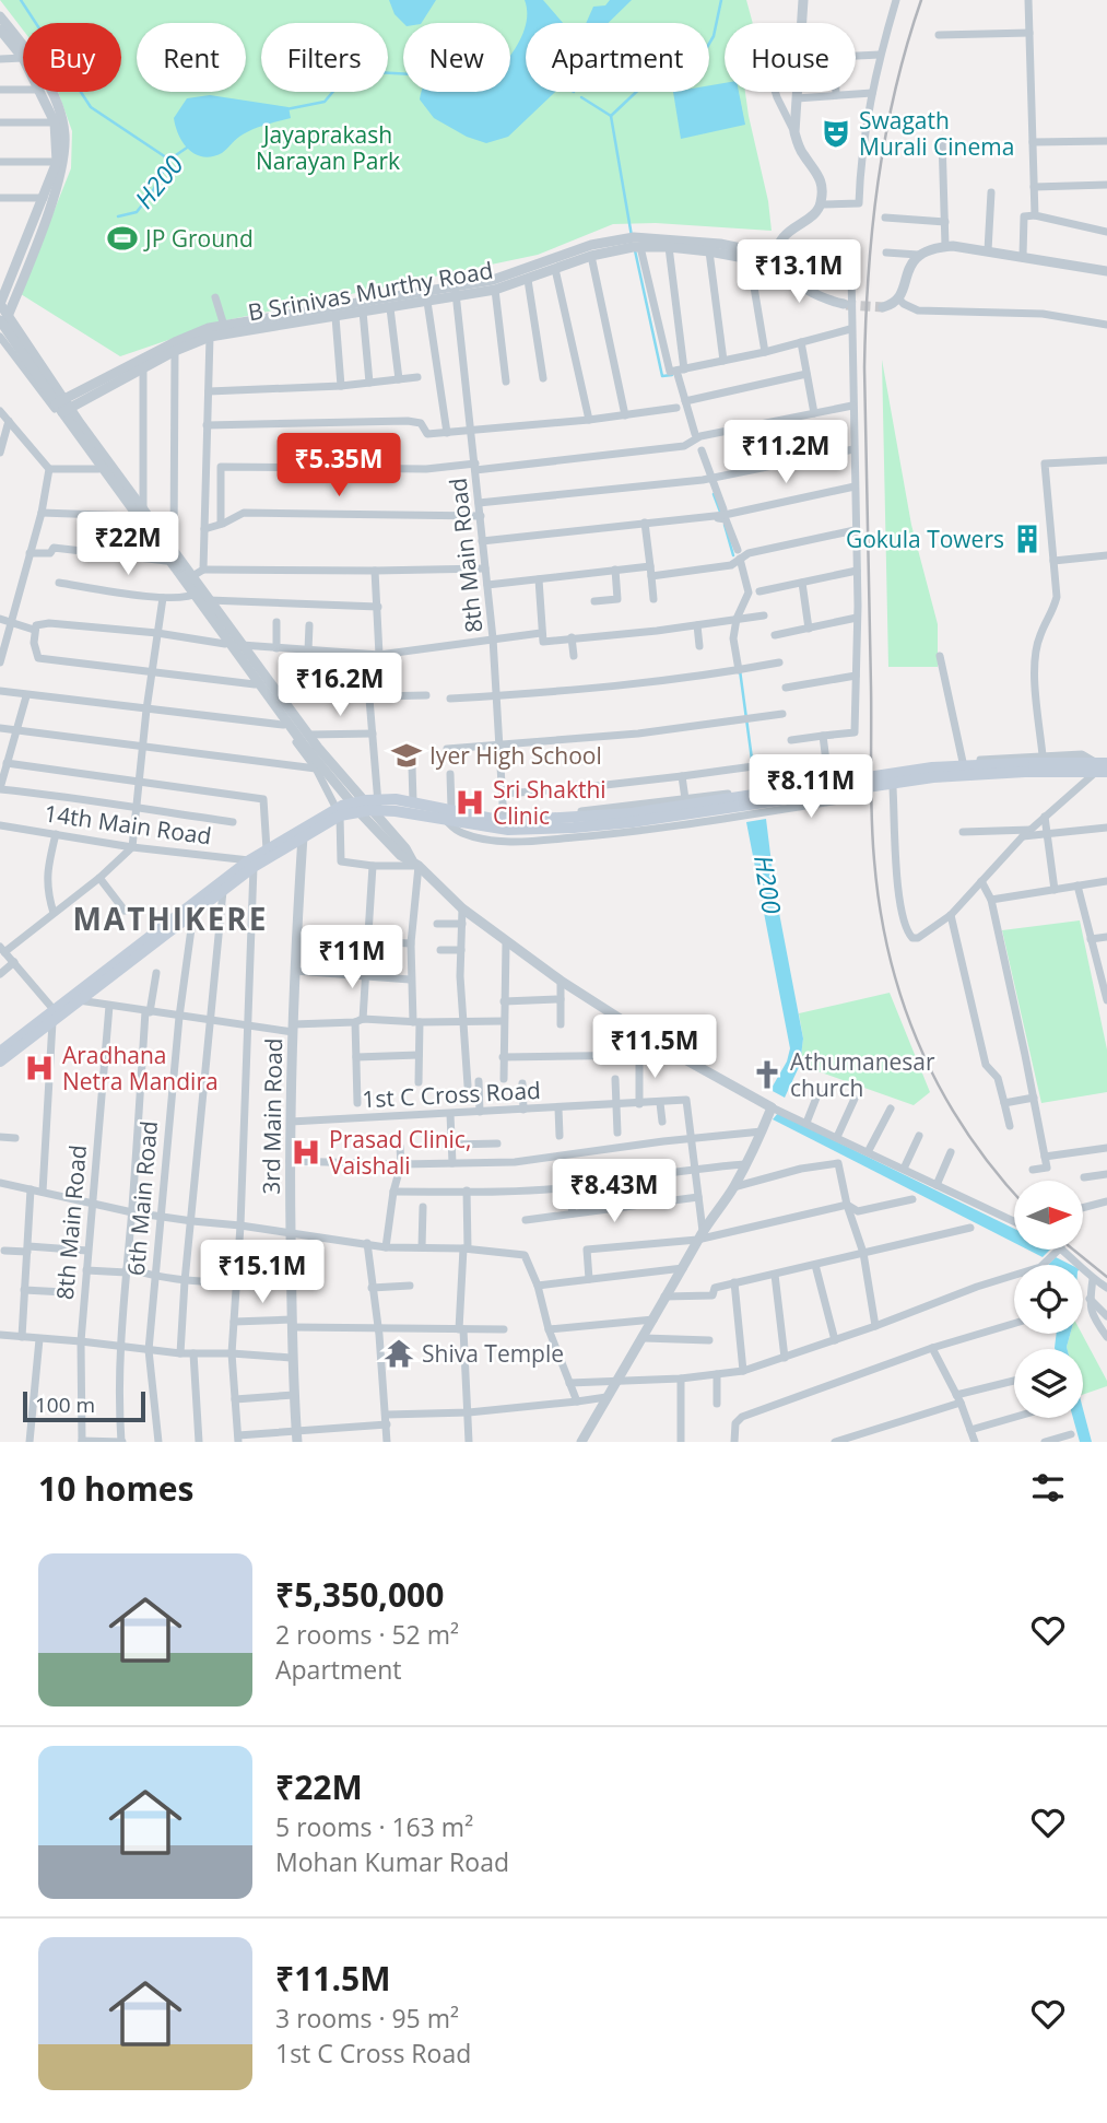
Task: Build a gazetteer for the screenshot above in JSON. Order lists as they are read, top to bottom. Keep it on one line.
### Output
{"streets":{"street":["B Srinivas Murthy Road","8th Main Road","14th Main Road","1st C Cross Road","3rd Main Road","6th Main Road"]},"crossings":[["B Srinivas Murthy Road","8th Main Road"],["1st C Cross Road","3rd Main Road"]],"districts":["MATHIKERE"],"water":["H200"],"parks":["Jayaprakash Narayan Park"],"places":{"theatre":["Swagath Murali Cinema"],"sports":["JP Ground"],"building":["Gokula Towers"],"school or university":["Iyer High School"],"hospital":["Sri Shakthi Clinic","Aradhana Netra Mandira","Prasad Clinic, Vaishali"],"church":["Athumanesar church"],"temple":["Shiva Temple"]},"scale_bar":"100 m","north":"right","page":{"chip":["Buy","Rent","Filters","New","Apartment","House"],"price":["₹13.1M","₹11.2M","₹5.35M","₹22M","₹16.2M","₹8.11M","₹11M","₹11.5M","₹8.43M","₹15.1M"],"scale":"100 m","heading":"10 homes","list":[{"name":"₹5,350,000","note":"2 rooms · 52 m² · Apartment"},{"name":"₹22M","note":"5 rooms · 163 m² · Mohan Kumar Road"},{"name":"₹11.5M","note":"3 rooms · 95 m² · 1st C Cross Road"}]}}
